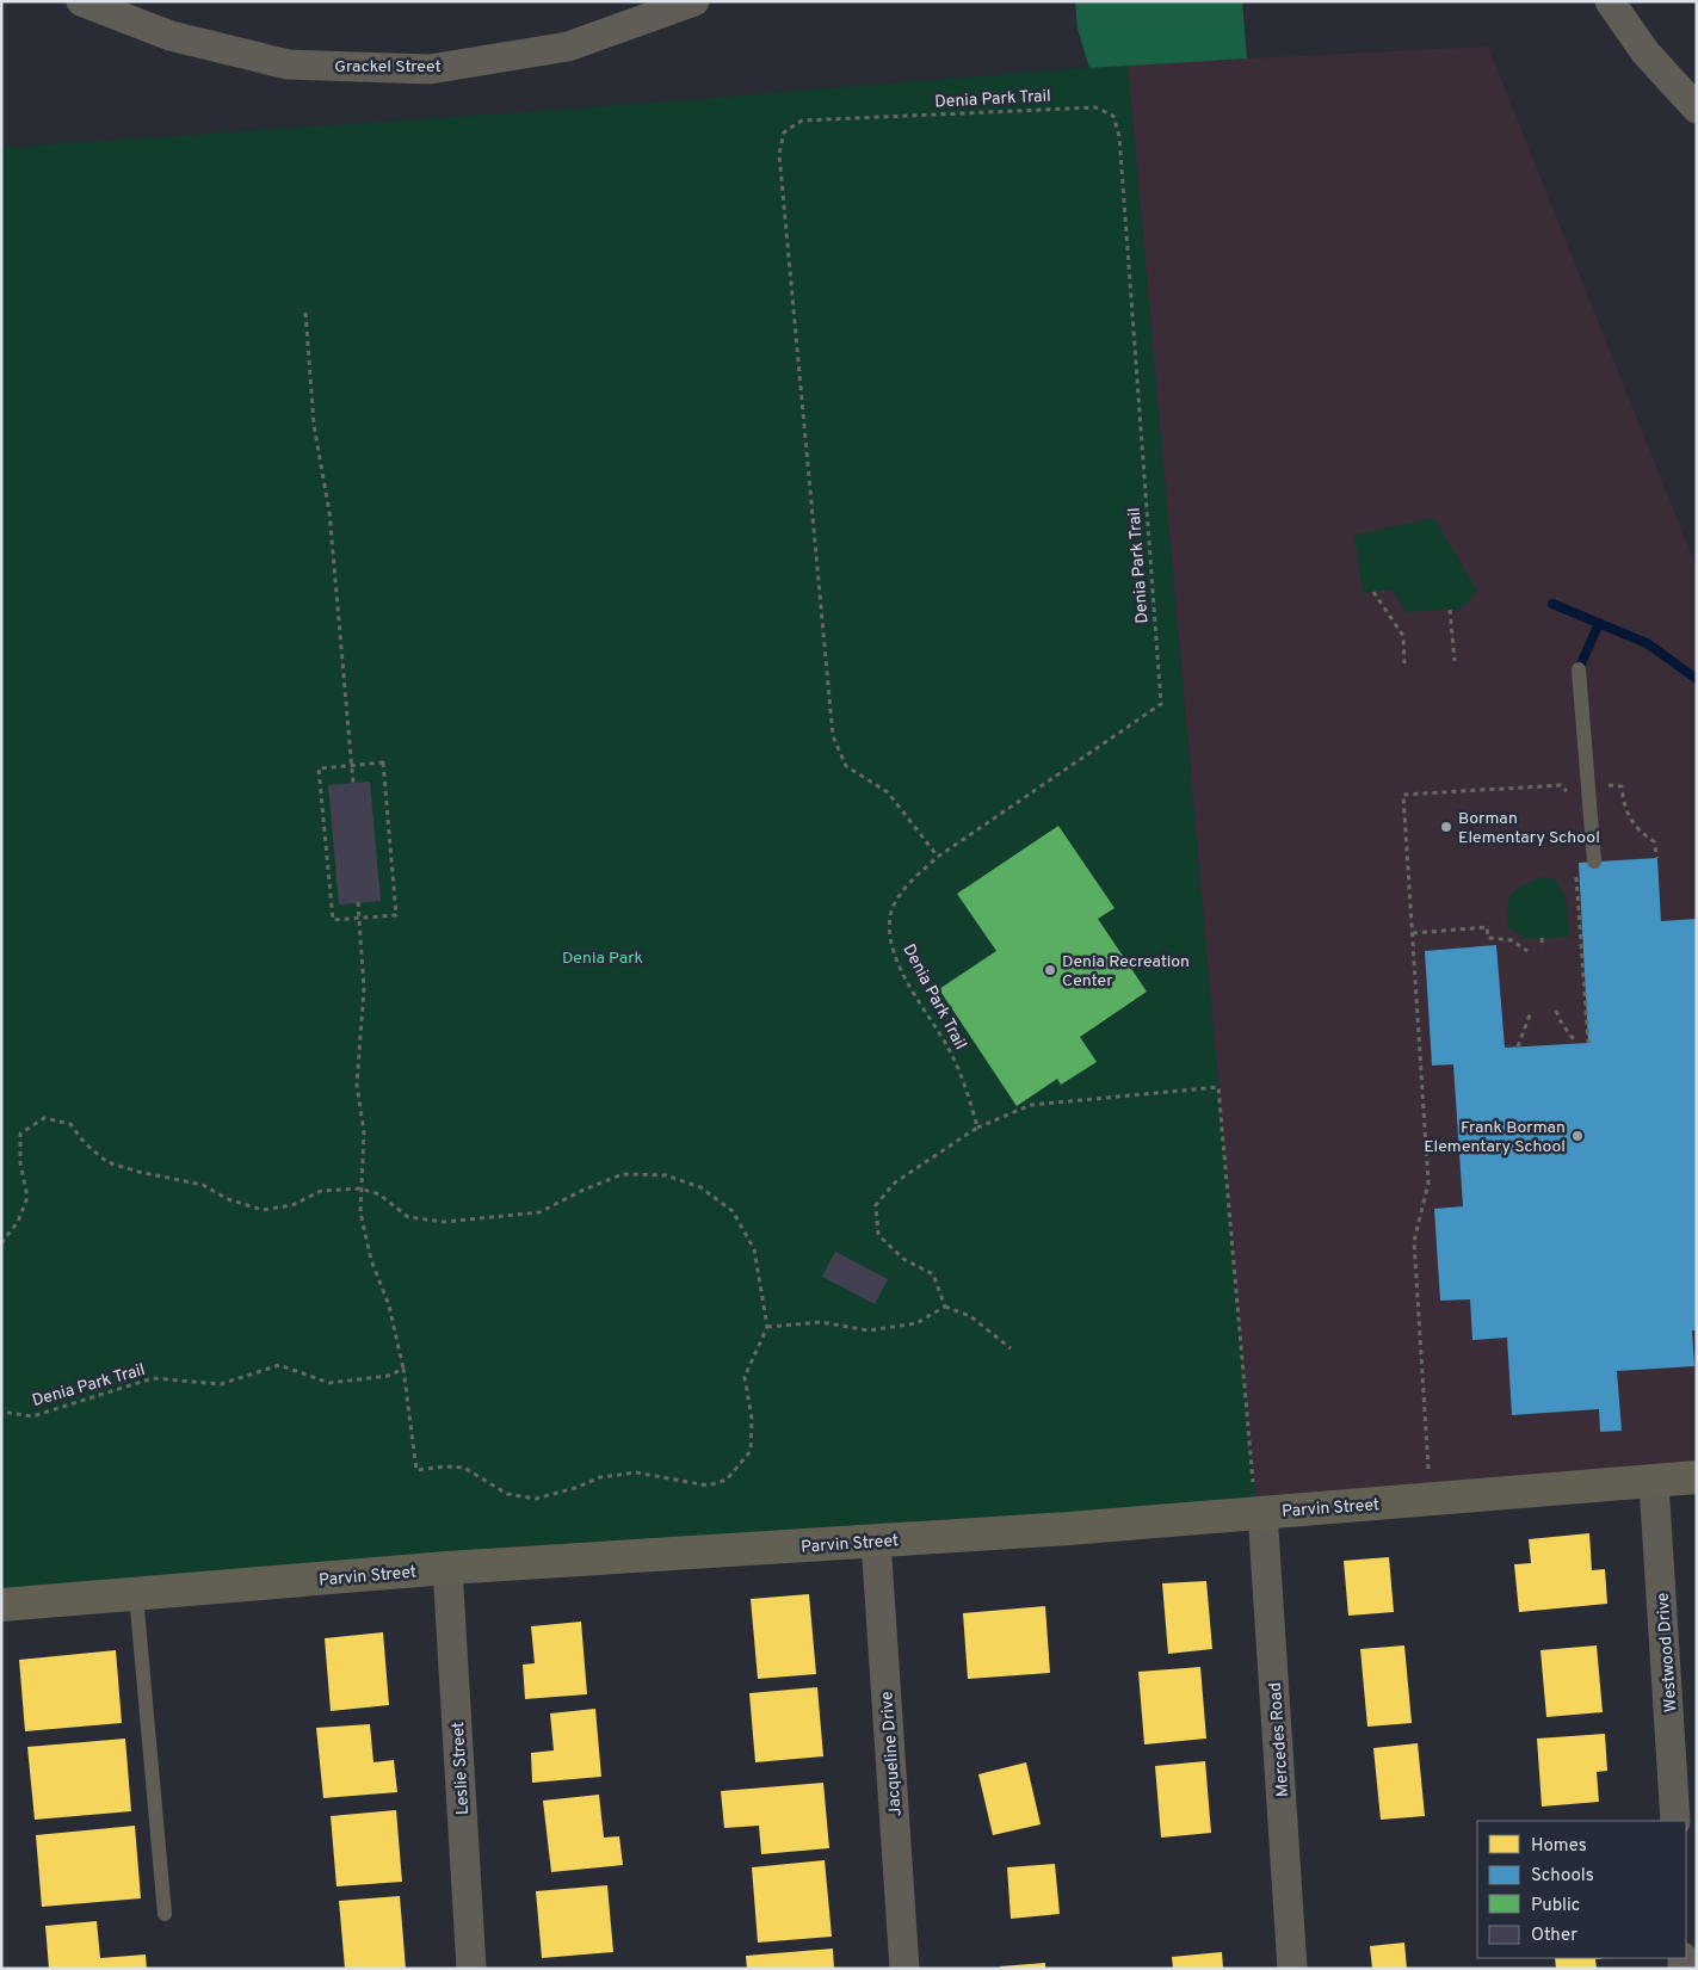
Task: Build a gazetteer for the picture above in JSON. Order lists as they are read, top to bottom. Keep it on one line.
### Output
{"streets":{"street":["Grackel Street","Parvin Street","Westwood Drive","Mercedes Road","Jacqueline Drive","Leslie Street"],"path":["Denia Park Trail"]},"crossings":[["Parvin Street","Westwood Drive"],["Parvin Street","Mercedes Road"],["Parvin Street","Jacqueline Drive"],["Parvin Street","Leslie Street"]],"parks":["Denia Park"],"places":["Borman Elementary School","Denia Recreation Center","Frank Borman Elementary School"],"legend":["Homes","Schools","Public","Other"]}
